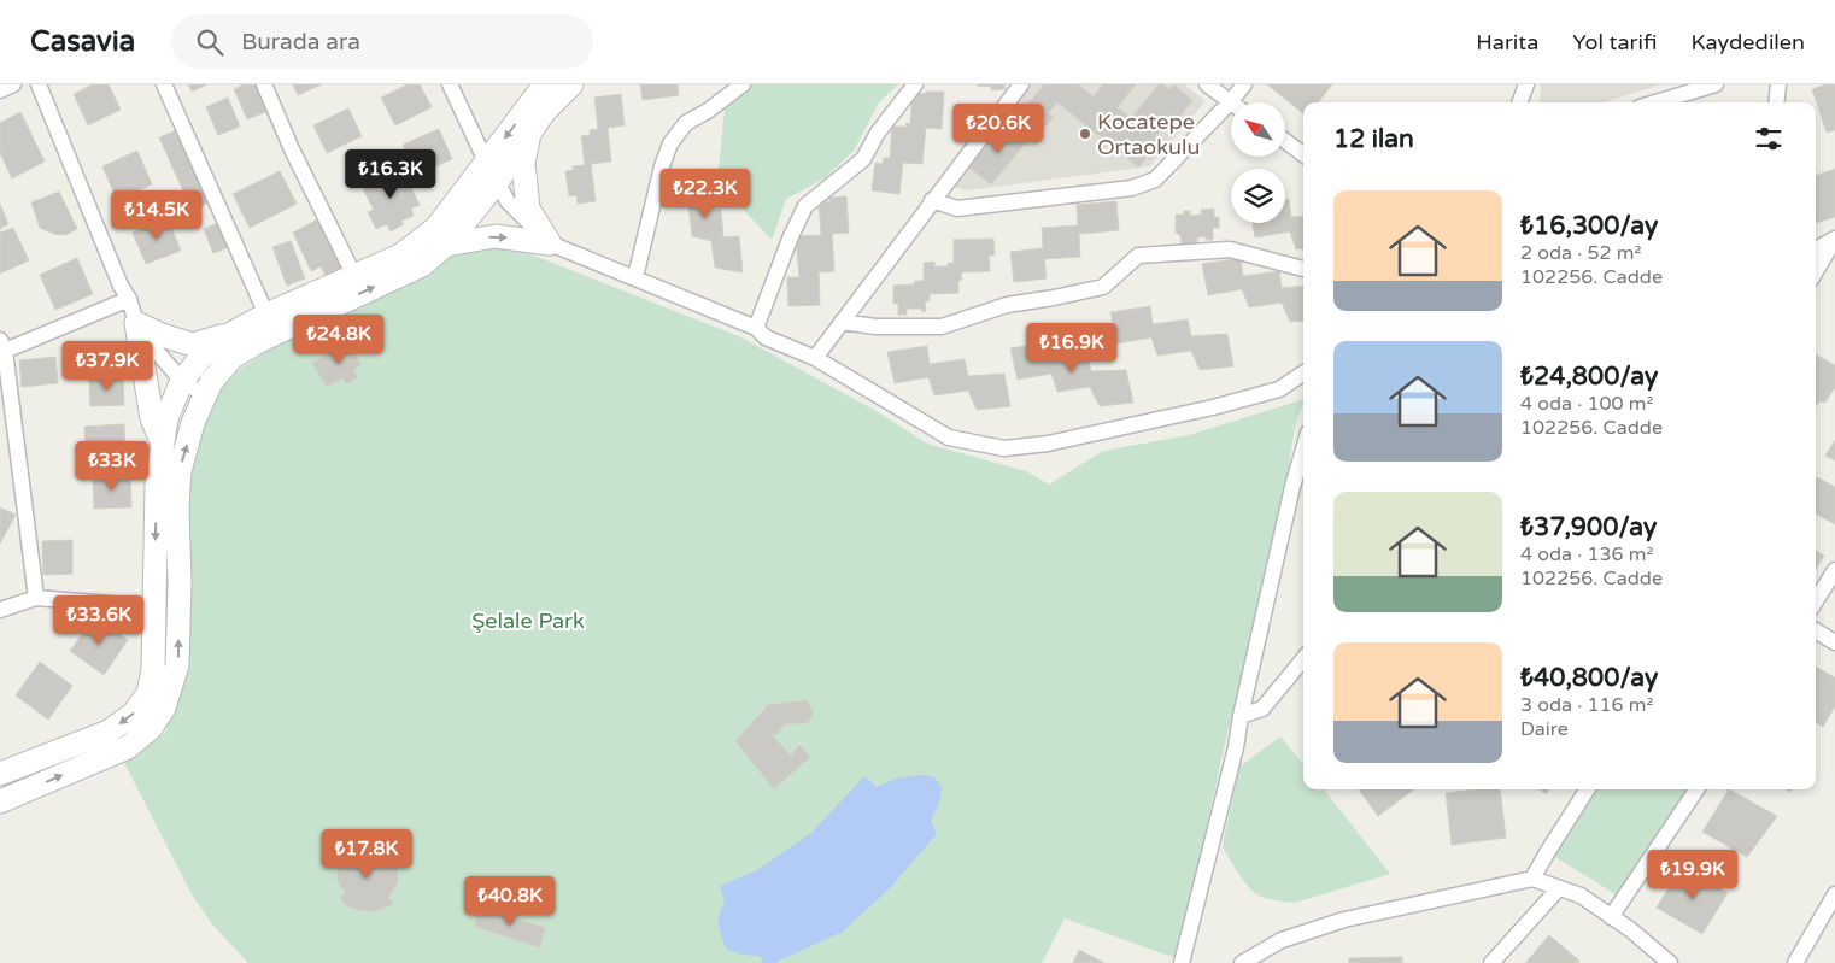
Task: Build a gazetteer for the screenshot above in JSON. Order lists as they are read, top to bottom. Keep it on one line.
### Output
{"parks":["Şelale Park"],"places":["Kocatepe Ortaokulu"],"north":"top left","page":{"header":"Casavia","search":"Burada ara","nav":["Harita","Yol tarifi","Kaydedilen"],"heading":"12 ilan","price":["₺20.6K","₺16.3K","₺22.3K","₺14.5K","₺24.8K","₺16.9K","₺37.9K","₺33K","₺33.6K","₺17.8K","₺19.9K","₺40.8K"],"list":[{"name":"₺16,300/ay","note":"2 oda · 52 m² · 102256. Cadde"},{"name":"₺24,800/ay","note":"4 oda · 100 m² · 102256. Cadde"},{"name":"₺37,900/ay","note":"4 oda · 136 m² · 102256. Cadde"},{"name":"₺40,800/ay","note":"3 oda · 116 m² · Daire"}]}}
